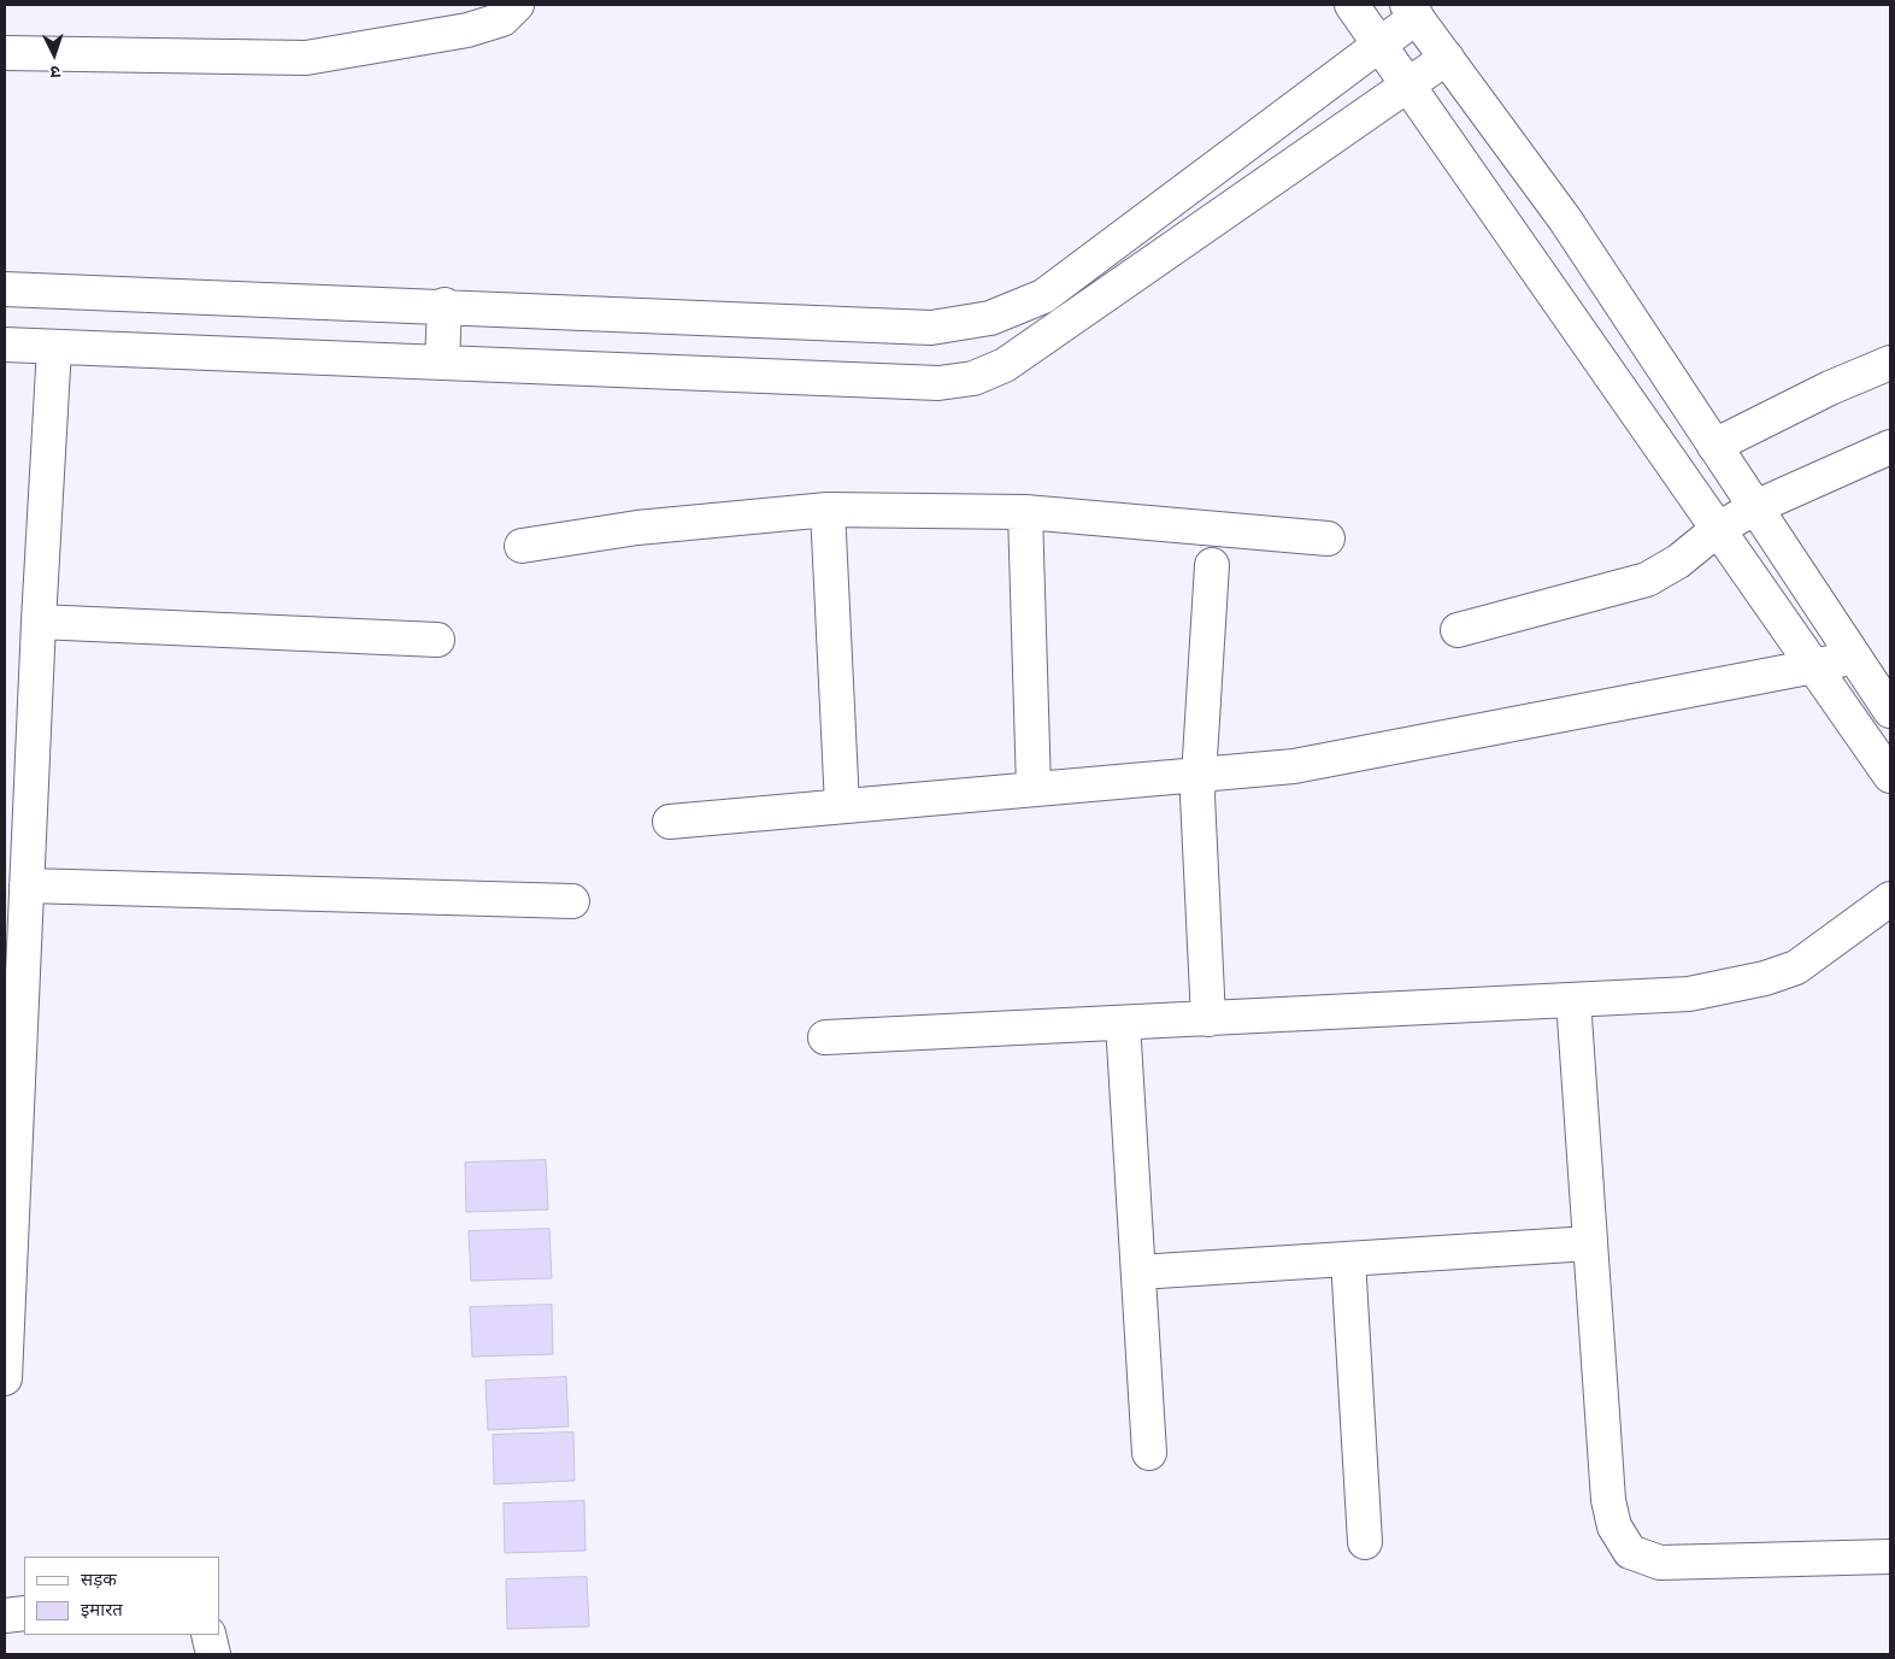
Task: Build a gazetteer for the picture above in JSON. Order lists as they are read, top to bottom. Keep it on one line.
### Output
{"legend":["सड़क","इमारत"],"north":"bottom"}
